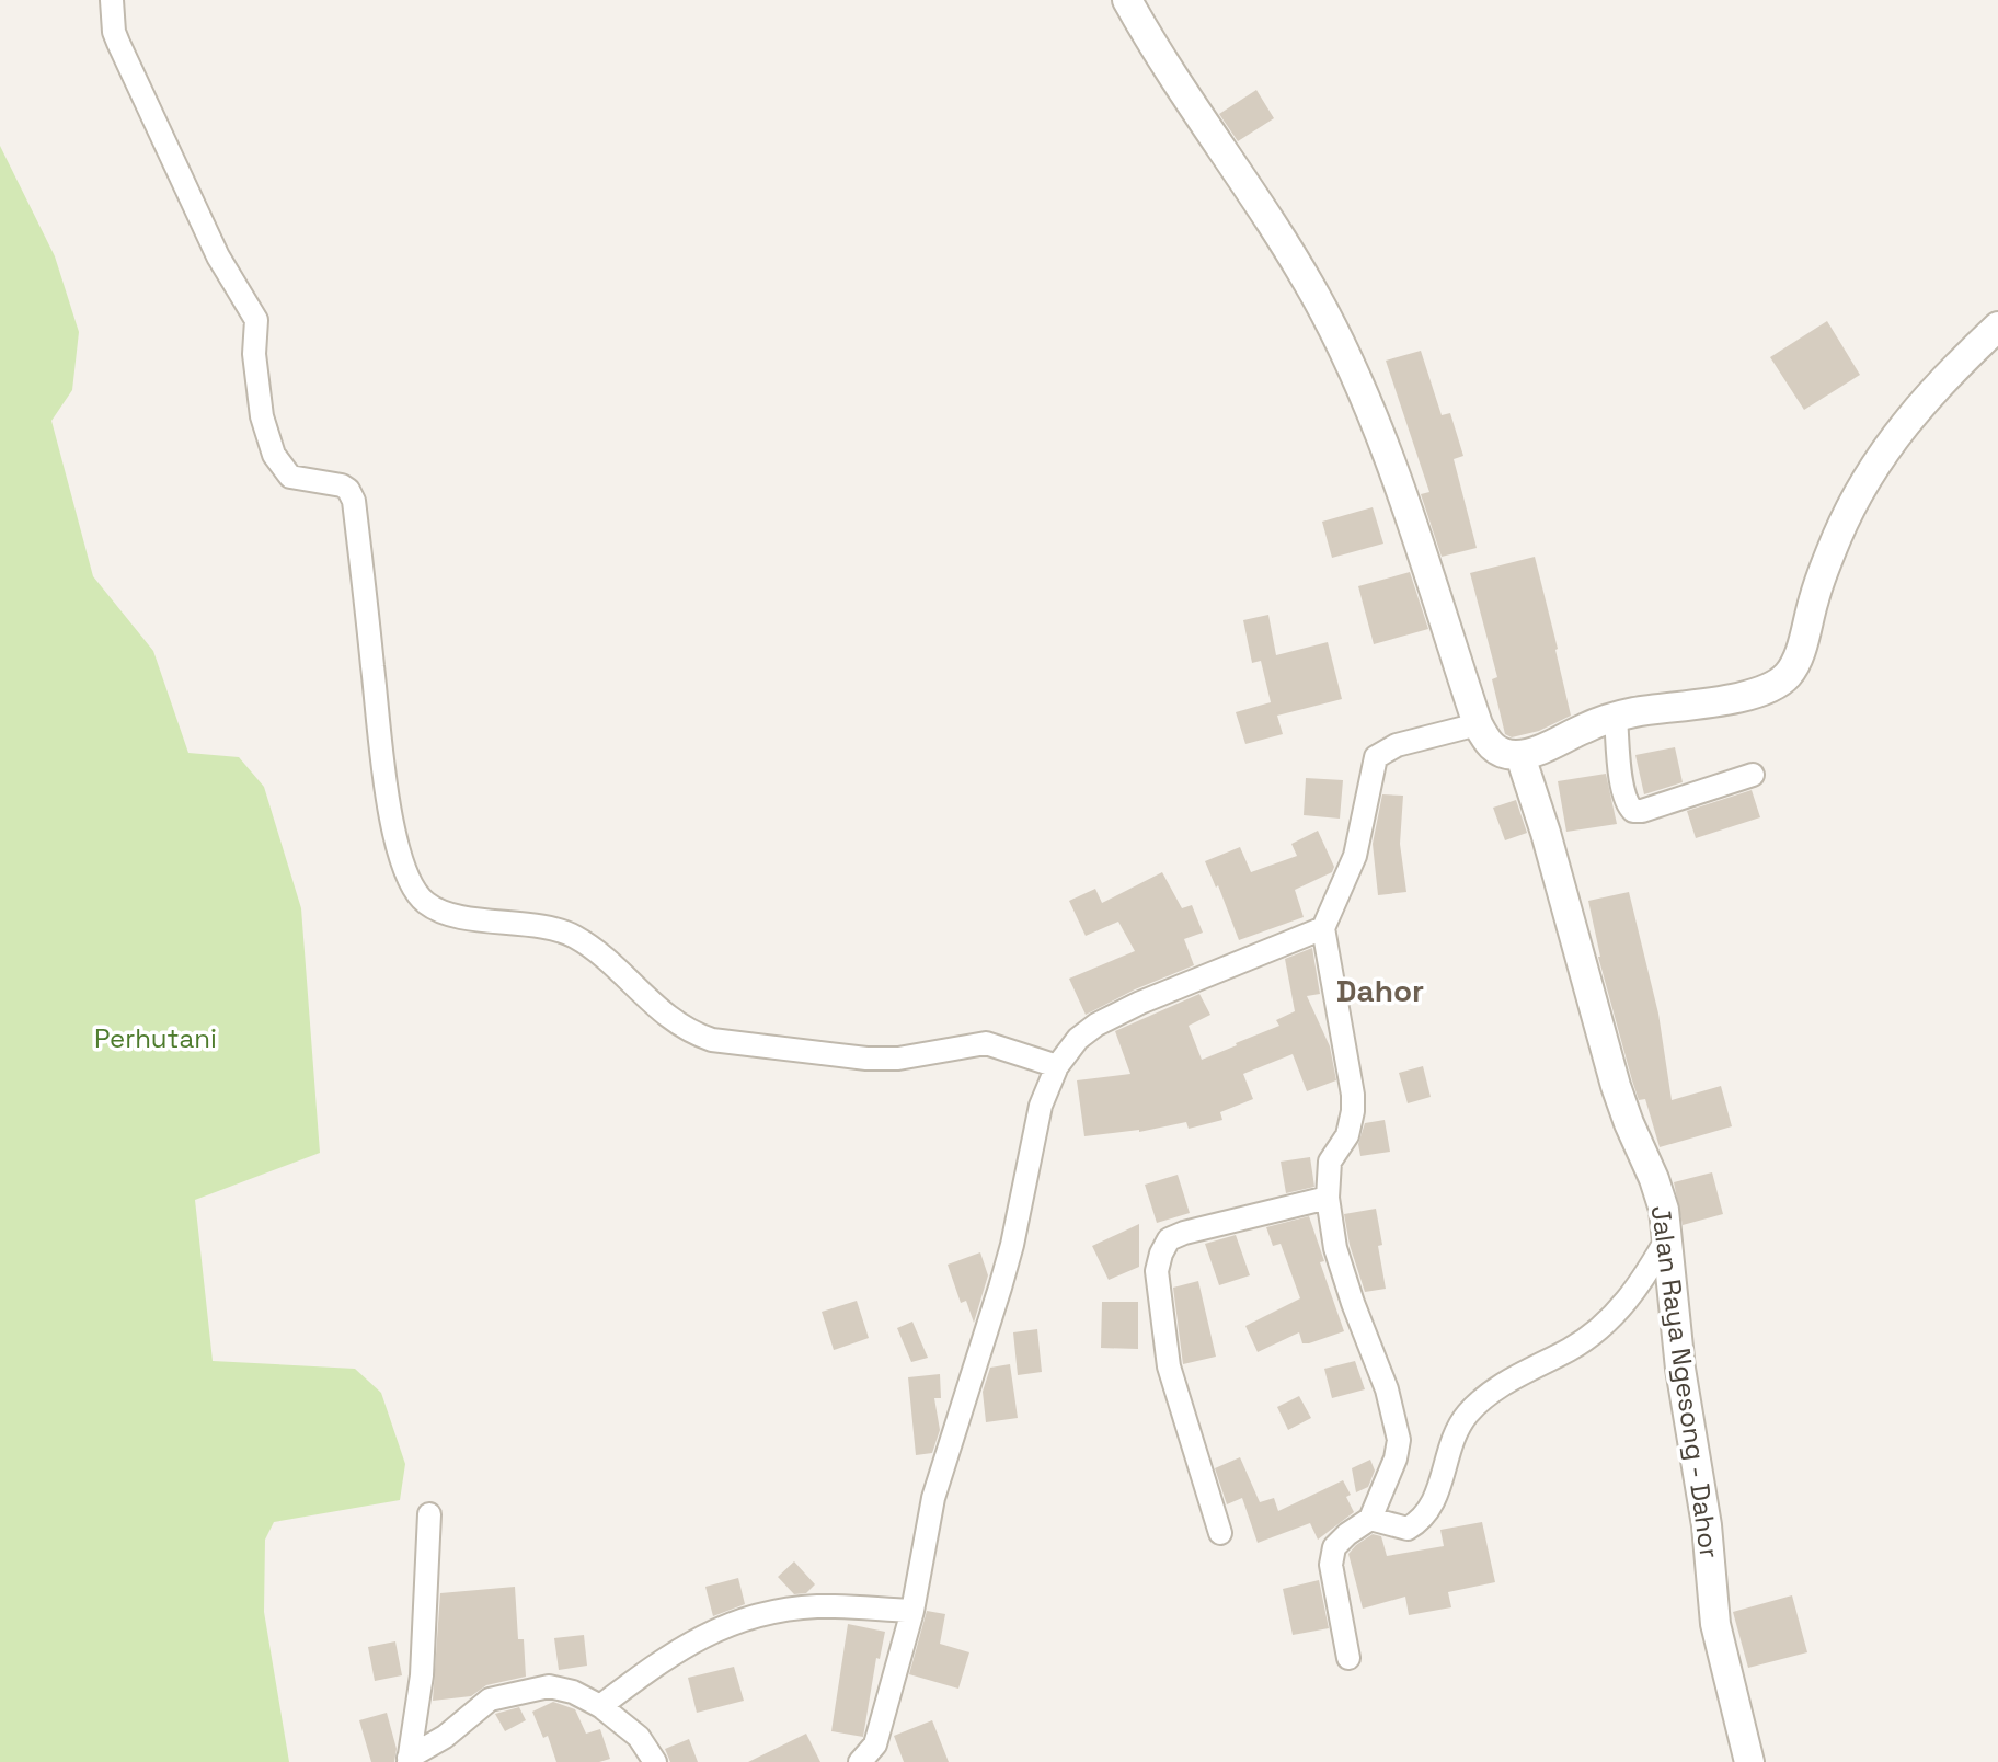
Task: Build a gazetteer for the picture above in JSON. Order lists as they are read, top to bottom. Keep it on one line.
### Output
{"streets":{"street":["Jalan Raya Ngesong - Dahor"]},"districts":["Dahor"],"parks":["Perhutani"]}
